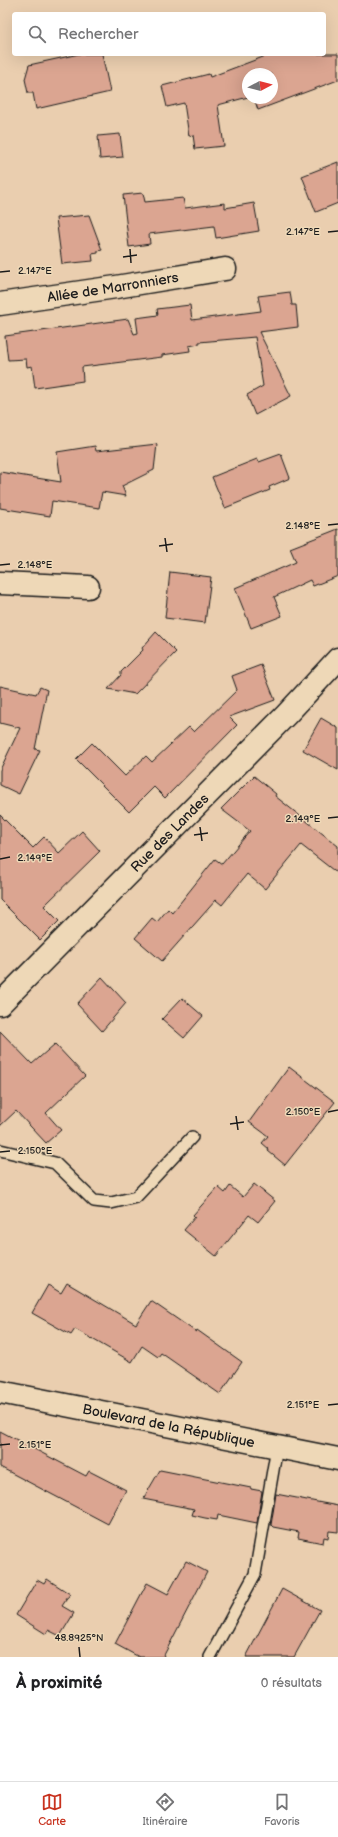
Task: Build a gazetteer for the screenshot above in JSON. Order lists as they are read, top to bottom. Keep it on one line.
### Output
{"streets":{"street":["Allée de Marronniers","Rue des Landes","Boulevard de la République"]},"north":"right","page":{"search":"Rechercher","heading":["À proximité","0 résultats"],"nav":["Carte","Itinéraire","Favoris"]},"coordinates":["2.147°E","2.148°E","2.149°E","2.150°E","2.151°E","48.8925°N"]}
